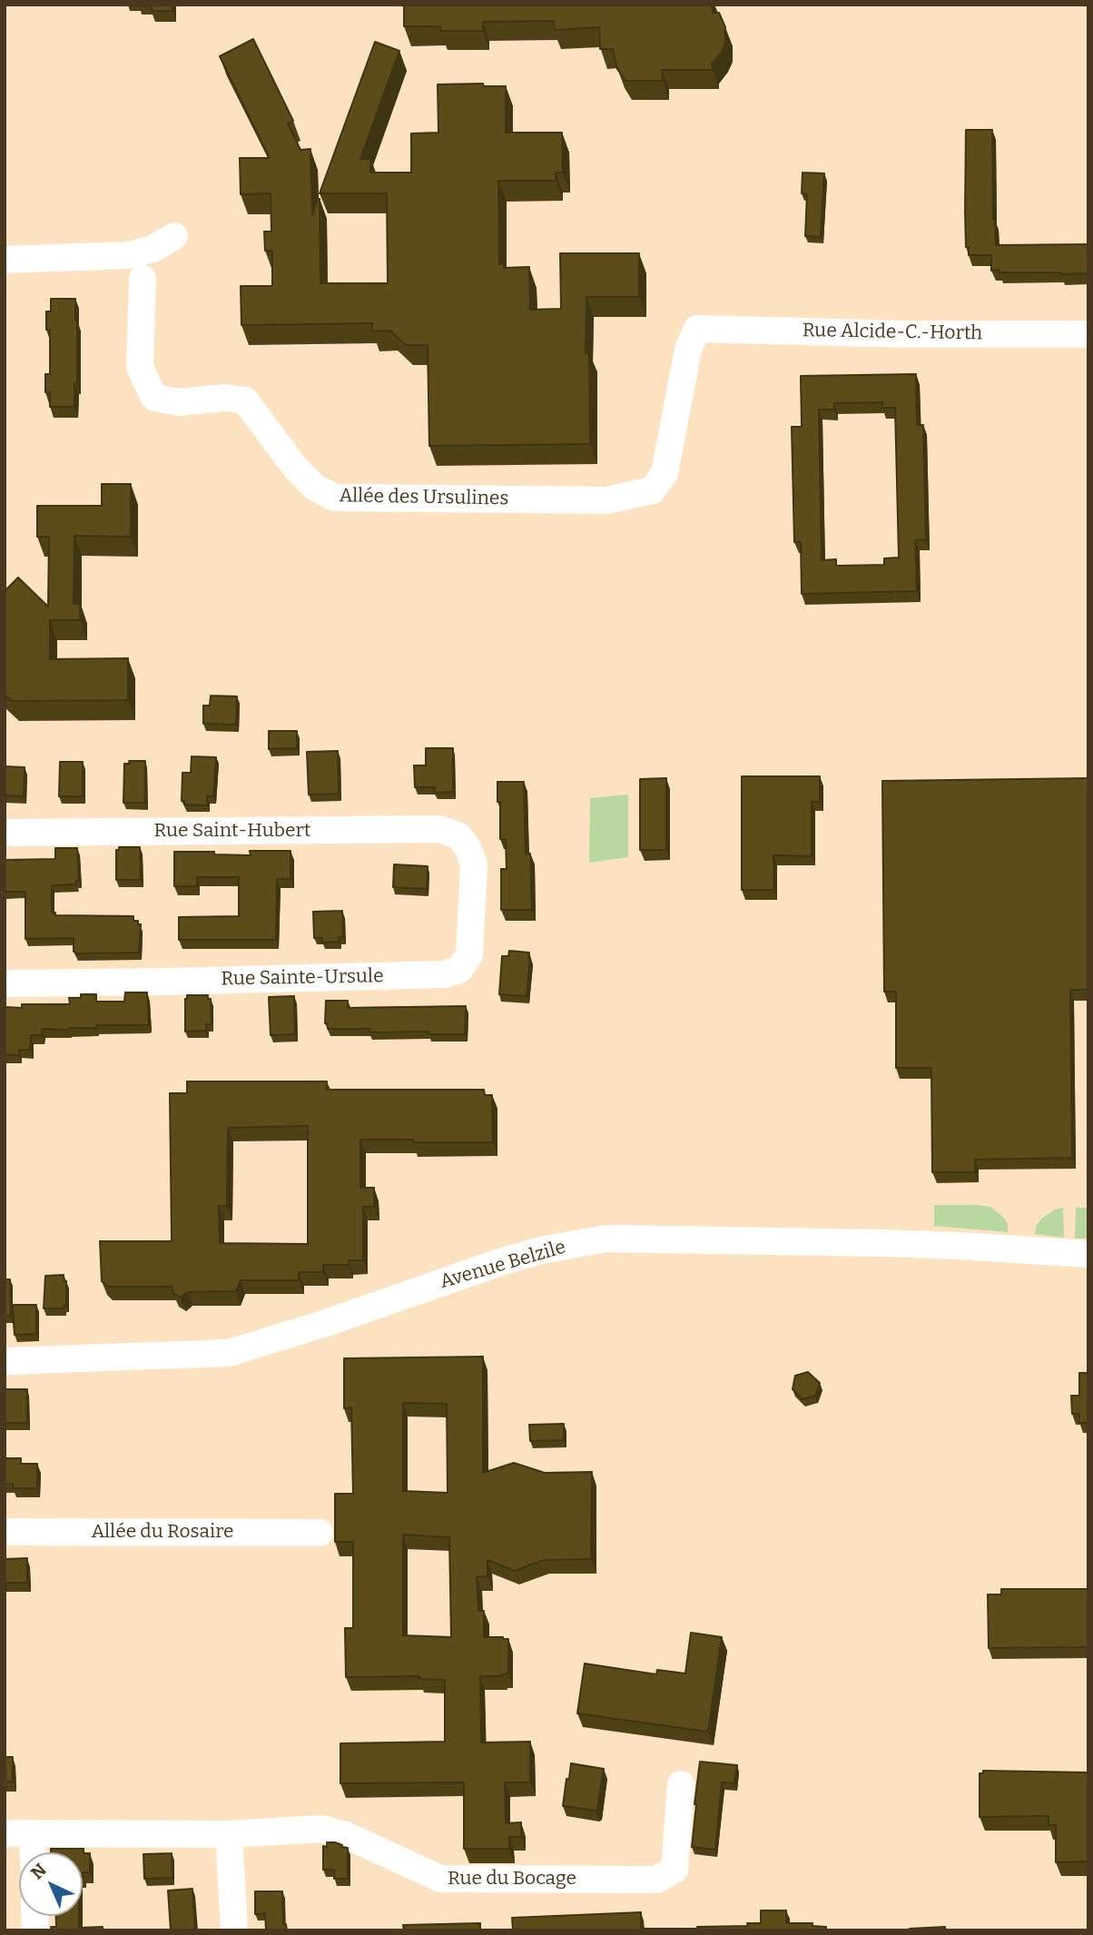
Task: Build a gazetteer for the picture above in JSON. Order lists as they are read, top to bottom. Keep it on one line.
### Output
{"streets":{"street":["Rue Alcide-C.-Horth","Allée des Ursulines","Rue Saint-Hubert","Rue Sainte-Ursule","Avenue Belzile","Allée du Rosaire","Rue du Bocage"]},"crossings":[["Rue Alcide-C.-Horth","Allée des Ursulines"],["Rue Saint-Hubert","Rue Sainte-Ursule"]],"north":"top left"}
